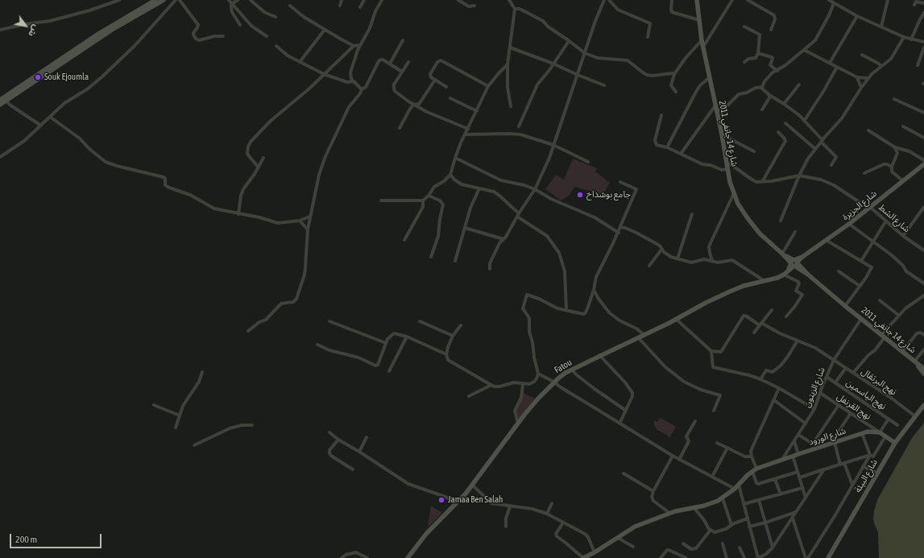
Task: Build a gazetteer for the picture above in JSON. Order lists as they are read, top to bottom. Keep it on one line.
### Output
{"streets":{"street":["شارع 14 جانفي 2011","شارع الجزيرة","شارع الشط","Fatou","نهج البرتقال","شارع الزيتون","نهج الياسمين","نهج القرنفل","شارع الورود","شارع البيئة"]},"crossings":[["شارع 14 جانفي 2011","شارع الجزيرة"],["شارع 14 جانفي 2011","شارع الشط"],["شارع 14 جانفي 2011","Fatou"],["شارع 14 جانفي 2011","شارع الزيتون"],["شارع الجزيرة","شارع الشط"],["شارع الجزيرة","Fatou"],["نهج البرتقال","شارع الزيتون"],["نهج البرتقال","شارع البيئة"],["شارع الزيتون","نهج الياسمين"],["شارع الزيتون","نهج القرنفل"],["شارع الزيتون","شارع الورود"],["نهج القرنفل","شارع الورود"]],"places":["Souk Ejoumla","جامع بوشذاخ","Jamaa Ben Salah"],"scale_bar":"200 m","north":"bottom right"}
